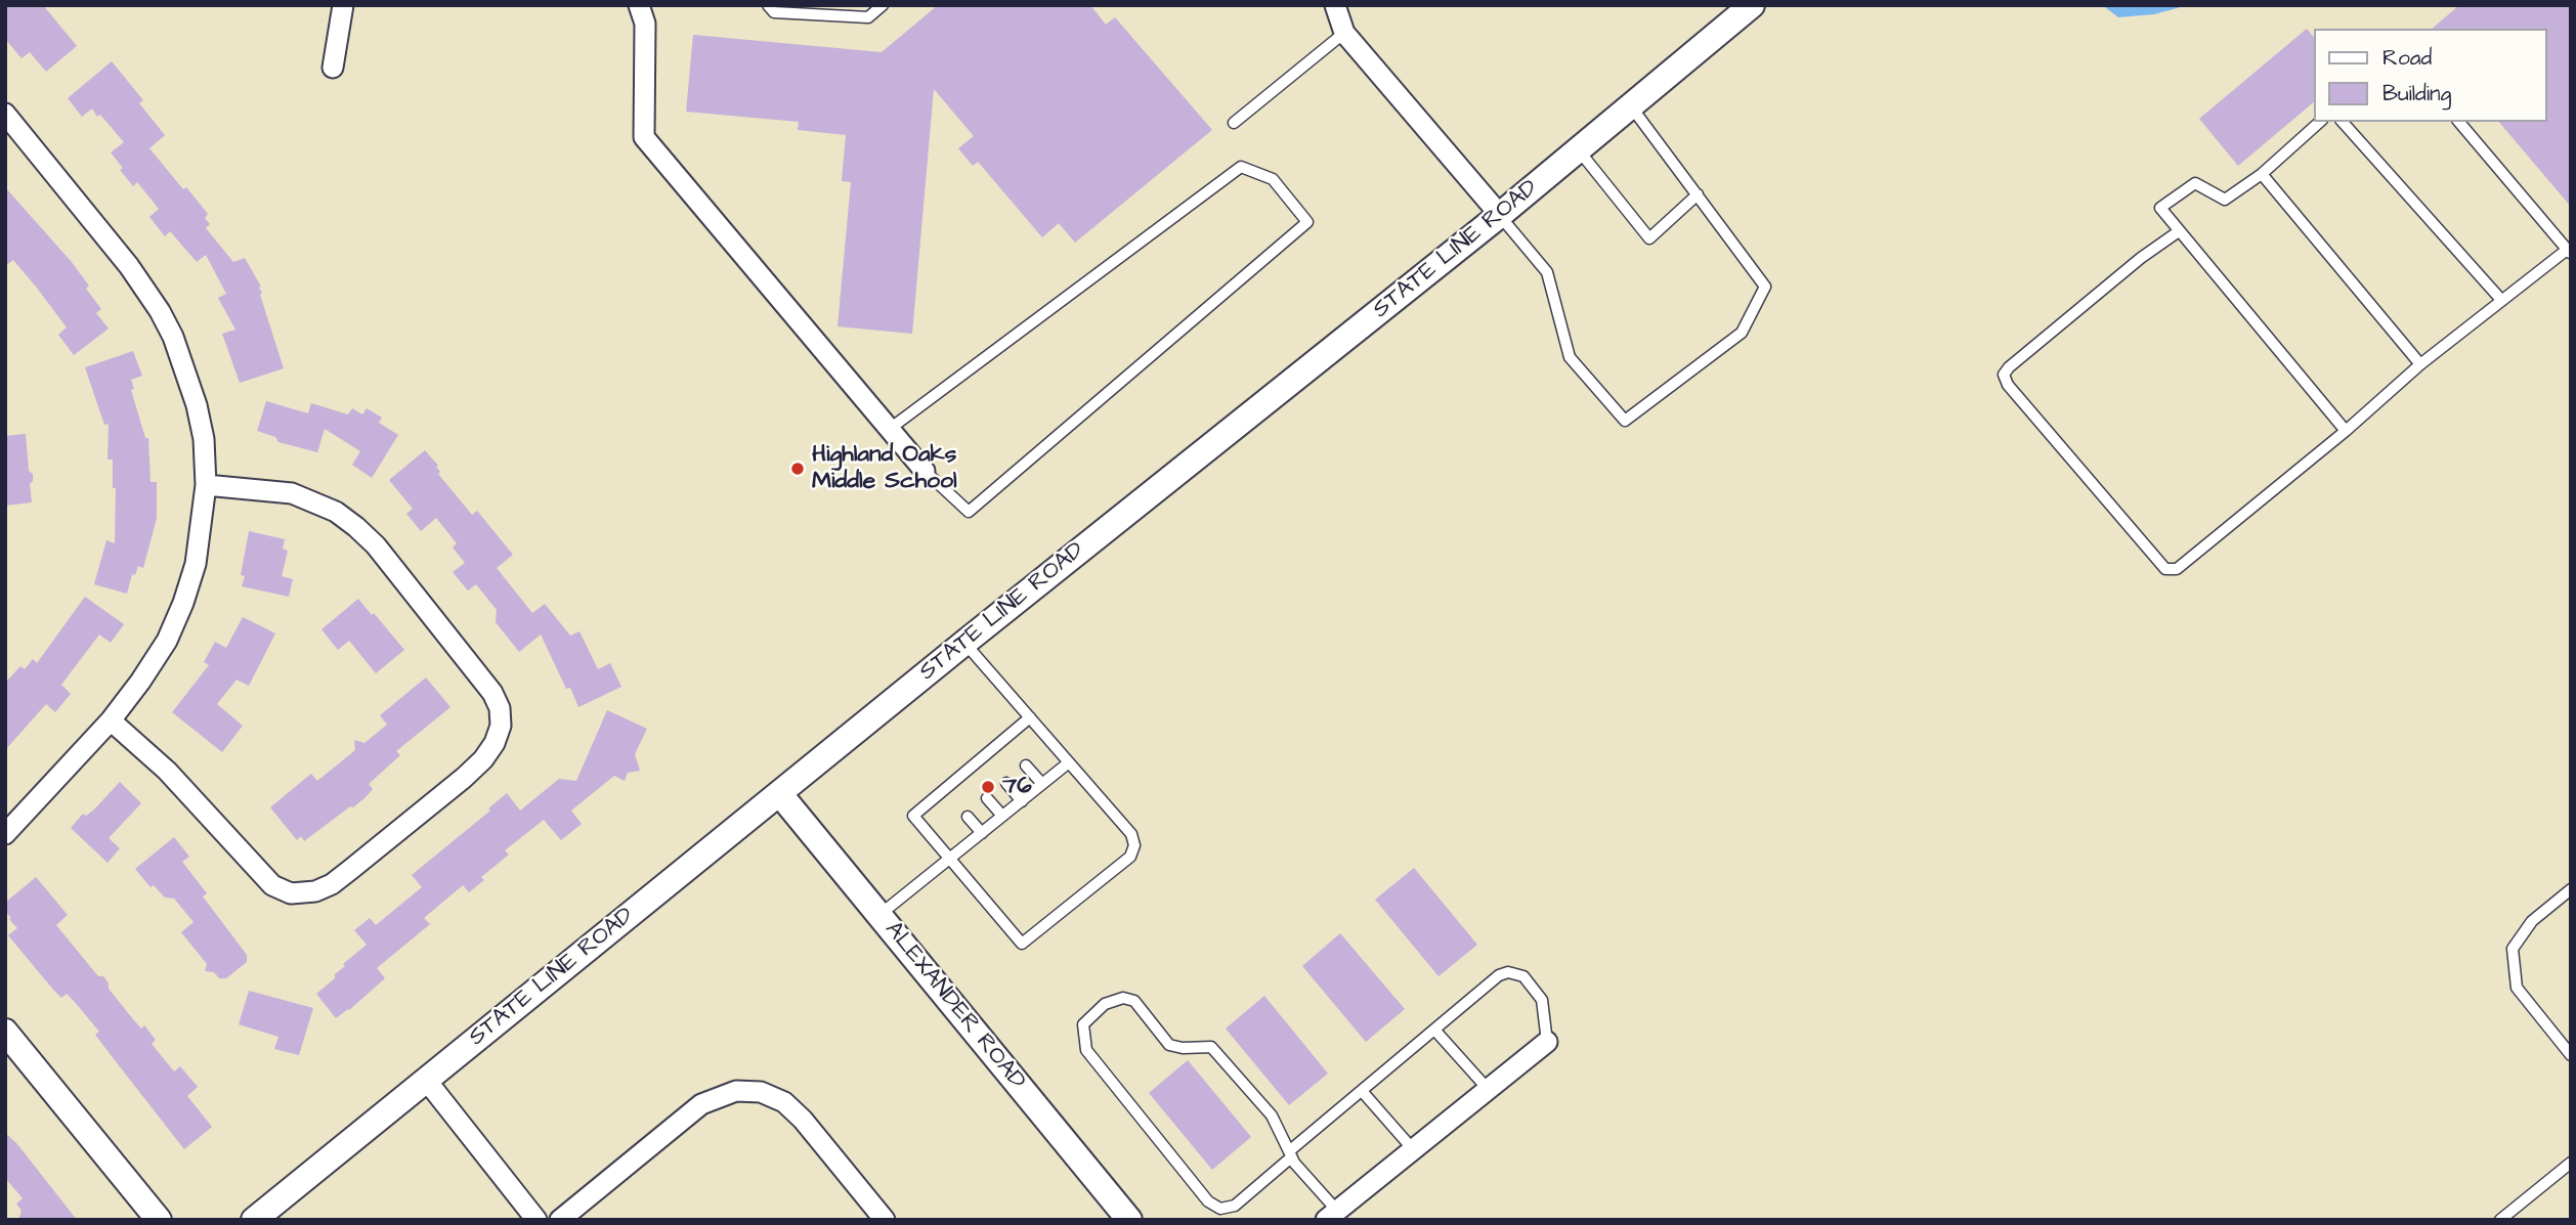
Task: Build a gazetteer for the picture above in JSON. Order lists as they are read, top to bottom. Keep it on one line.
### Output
{"streets":{"street":["STATE LINE ROAD","ALEXANDER ROAD"]},"crossings":[["STATE LINE ROAD","ALEXANDER ROAD"]],"places":["Highland Oaks Middle School","76"],"legend":["Road","Building"]}
